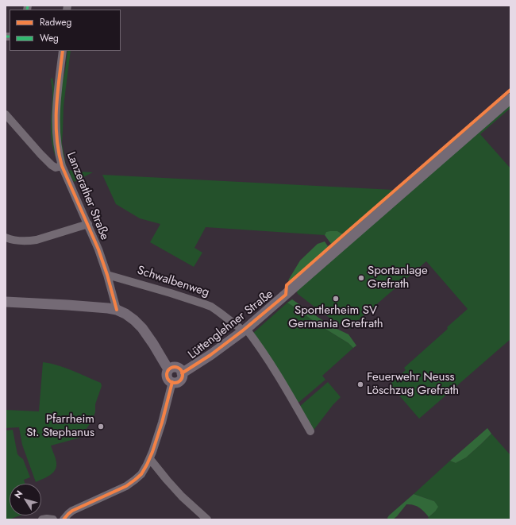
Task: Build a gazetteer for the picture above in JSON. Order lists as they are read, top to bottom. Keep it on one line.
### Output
{"streets":{"main road":["Lüttenglehner Straße"],"street":["Lanzerather Straße","Schwalbenweg"]},"crossings":[["Lanzerather Straße","Schwalbenweg"],["Schwalbenweg","Lüttenglehner Straße"]],"places":["Sportanlage Grefrath","Sportlerheim SV Germania Grefrath","Feuerwehr Neuss Löschzug Grefrath","Pfarrheim St. Stephanus"],"legend":["Radweg","Weg"],"north":"top left"}
